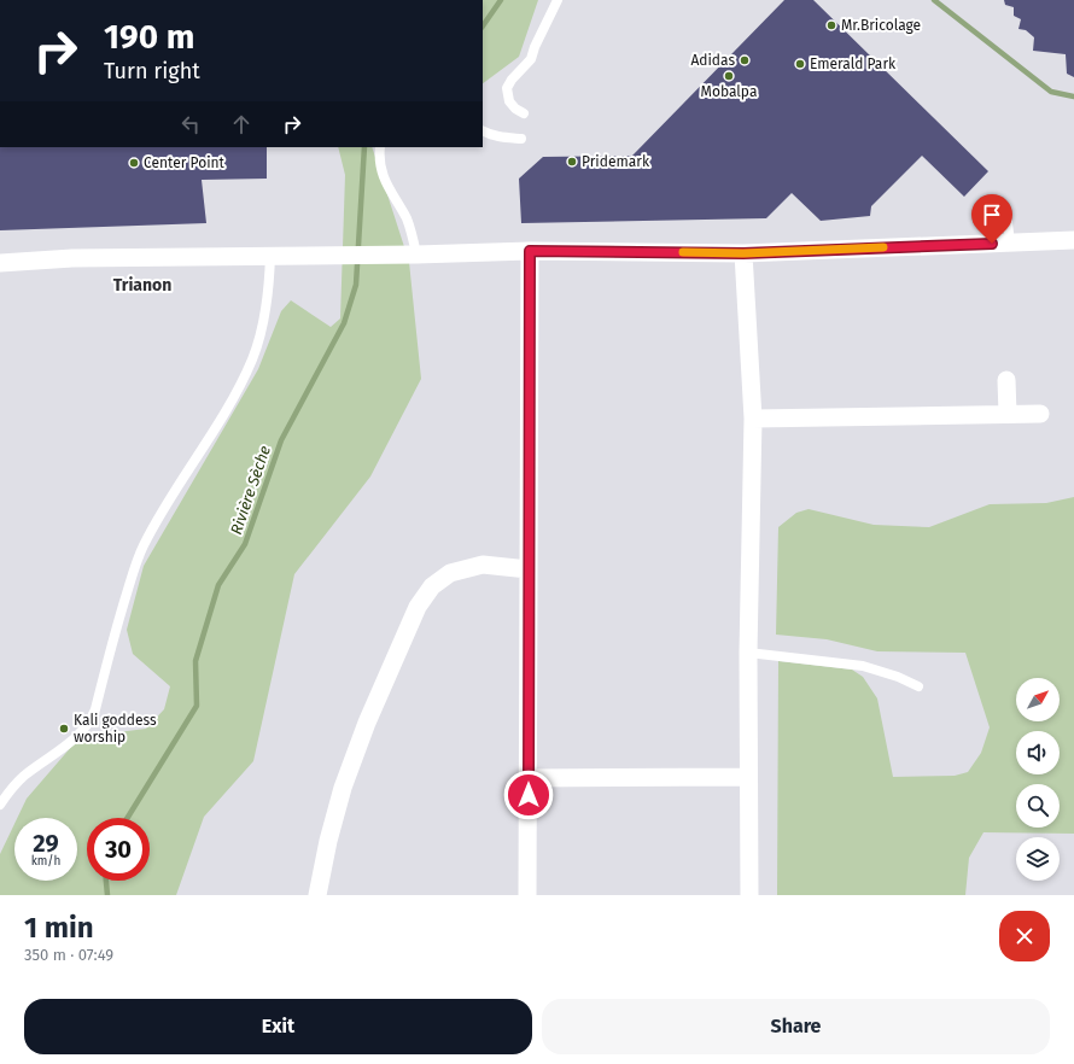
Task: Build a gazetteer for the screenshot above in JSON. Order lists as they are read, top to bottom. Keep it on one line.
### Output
{"districts":["Trianon"],"water":["Rivière Sèche"],"places":["Mr.Bricolage","Adidas","Emerald Park","Mobalpa","Pridemark","Center Point","Kali goddess worship"],"north":"top right","page":{"turn":["190 m","Turn right"],"speed":"29 km/h","limit":"30","heading":["1 min","350 m · 07:49"],"buttons":["Exit","Share"]}}
